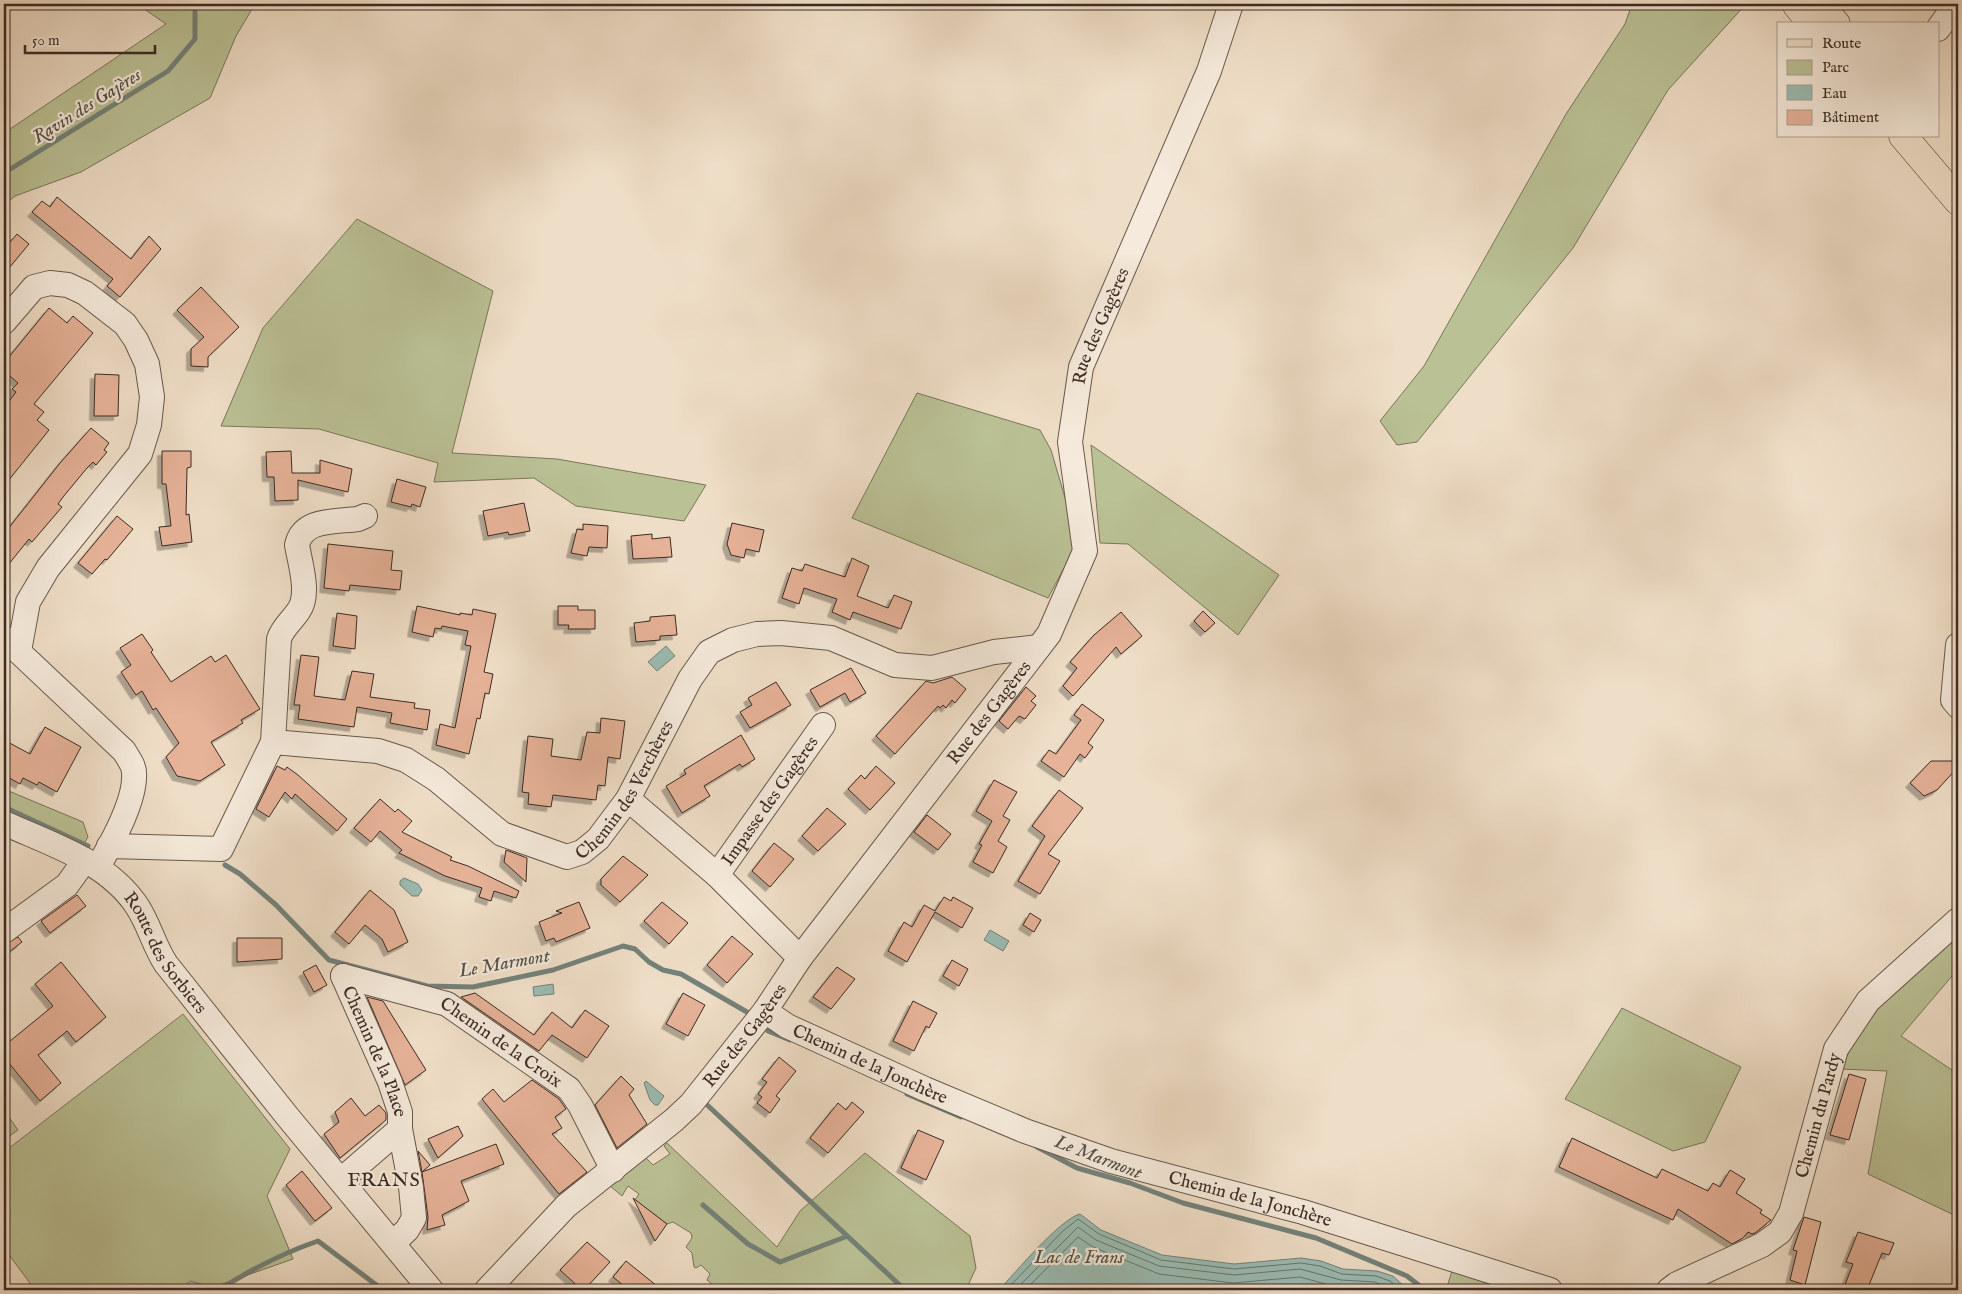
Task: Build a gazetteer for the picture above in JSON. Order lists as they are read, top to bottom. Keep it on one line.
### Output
{"streets":{"street":["Rue des Gagères","Chemin des Verchères","Impasse des Gagères","Route des Sorbiers","Chemin de la Croix","Chemin de la Place","Chemin de la Jonchère","Chemin du Pardy"]},"crossings":[["Rue des Gagères","Chemin des Verchères"],["Rue des Gagères","Impasse des Gagères"],["Rue des Gagères","Chemin de la Croix"],["Rue des Gagères","Chemin de la Jonchère"],["Chemin des Verchères","Impasse des Gagères"],["Route des Sorbiers","Chemin de la Place"],["Chemin de la Croix","Chemin de la Place"]],"districts":["FRANS"],"water":["Ravin des Gajères","Le Marmont","Lac de Frans"],"legend":["Route","Parc","Eau","Bâtiment"],"scale_bar":"50 m"}
